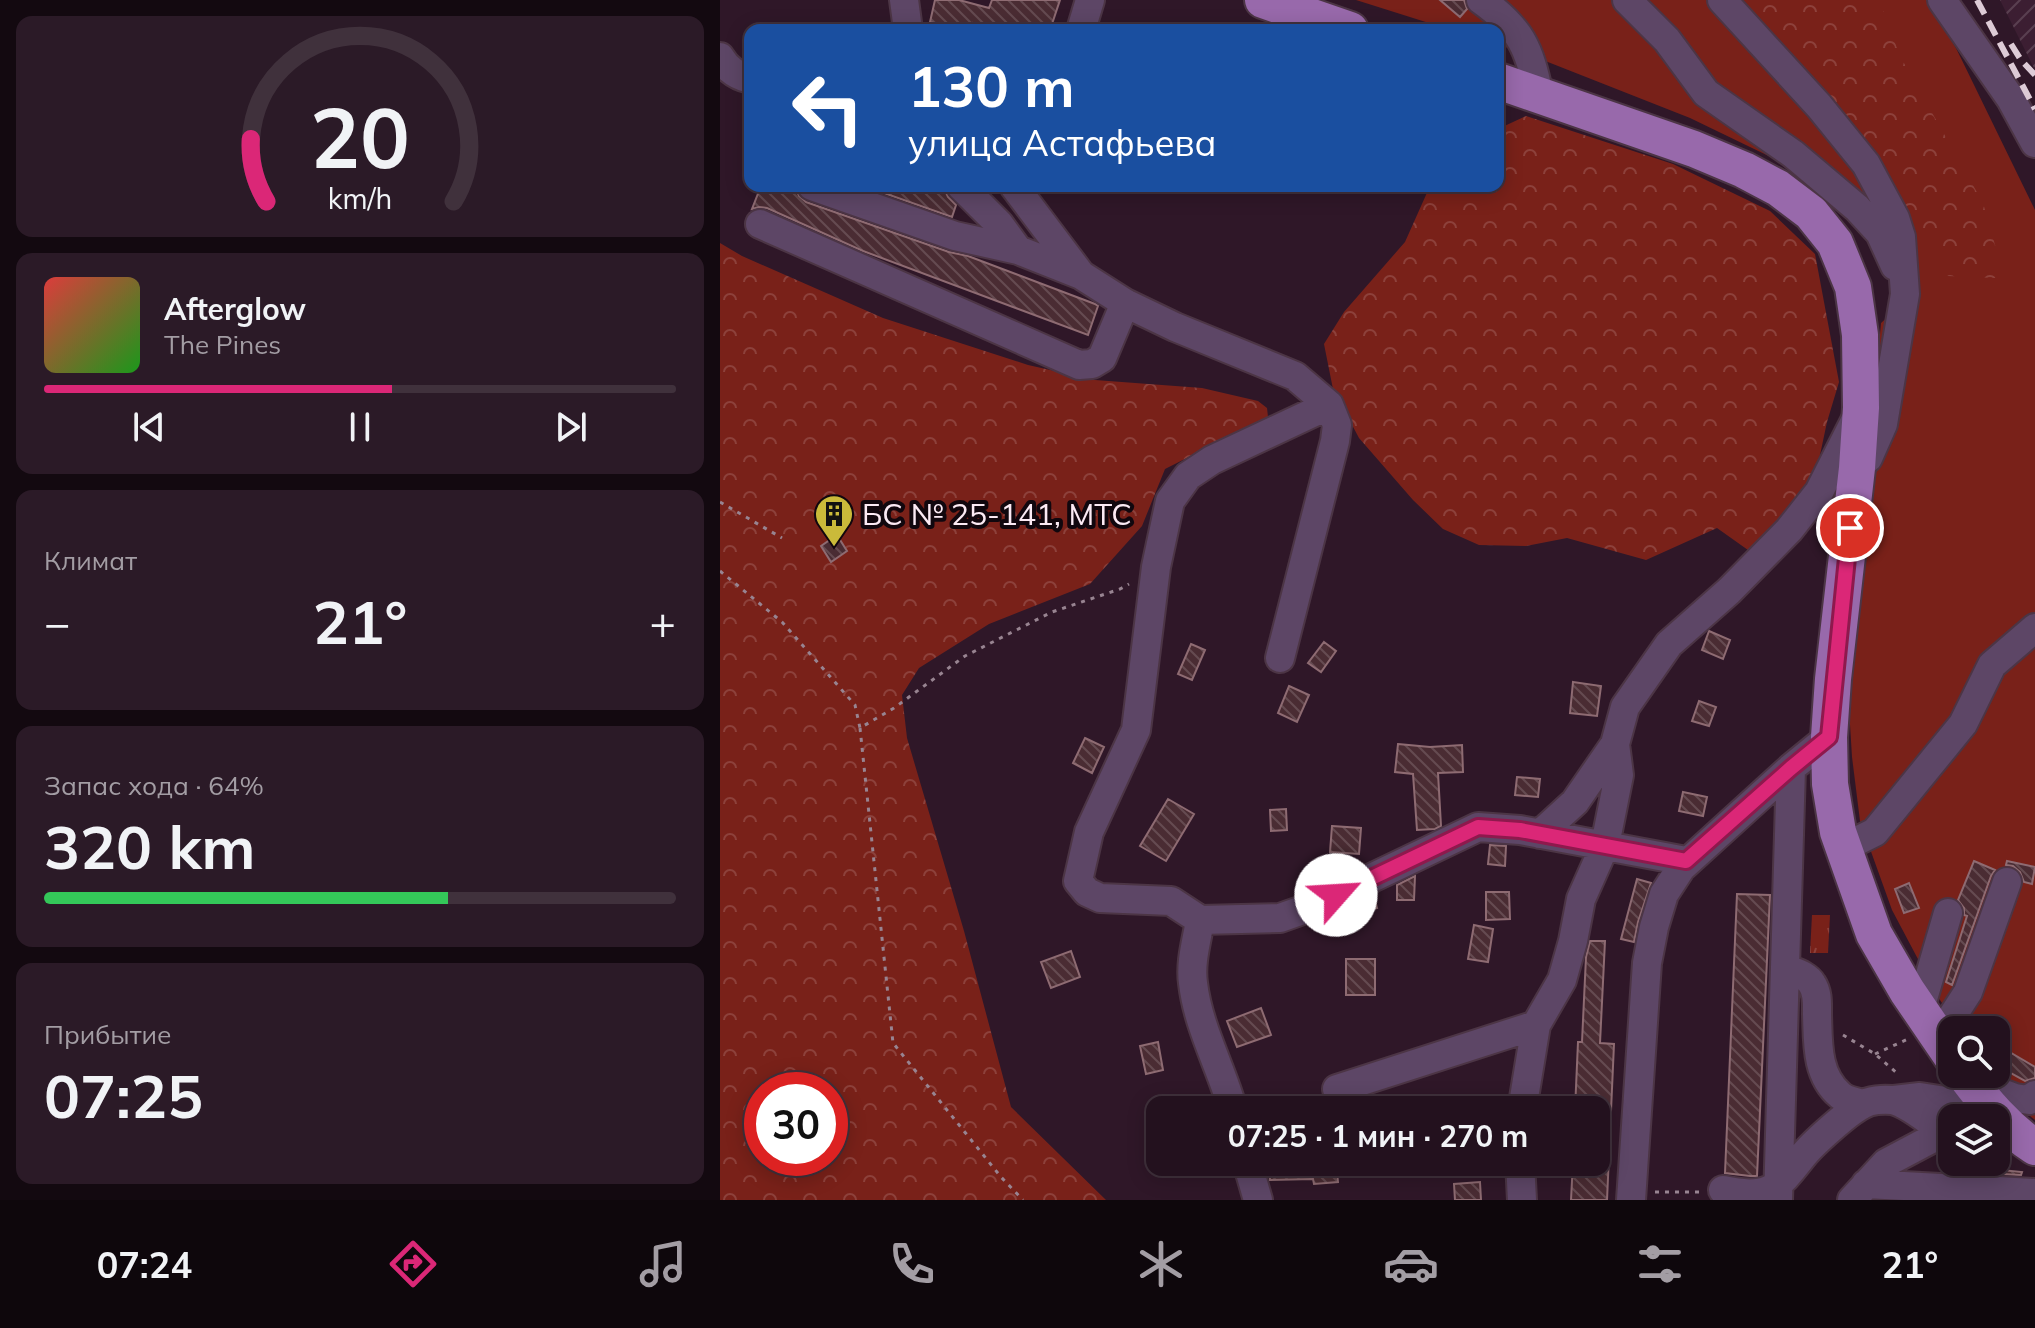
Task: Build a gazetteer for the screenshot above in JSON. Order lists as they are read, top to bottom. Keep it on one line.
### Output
{"places":{"building":["БС № 25-141, МТС"]},"page":{"turn":["130 m","улица Астафьева"],"song":["Afterglow","The Pines"],"tile":["Климат",["Запас хода · 64%","320 km"],["Прибытие","07:25"]],"heat":["−","21°","+"],"limit":"30","trip":"07:25 · 1 мин · 270 m","tabs":["07:24","21°"],"gauge":["20","km/h"]}}
